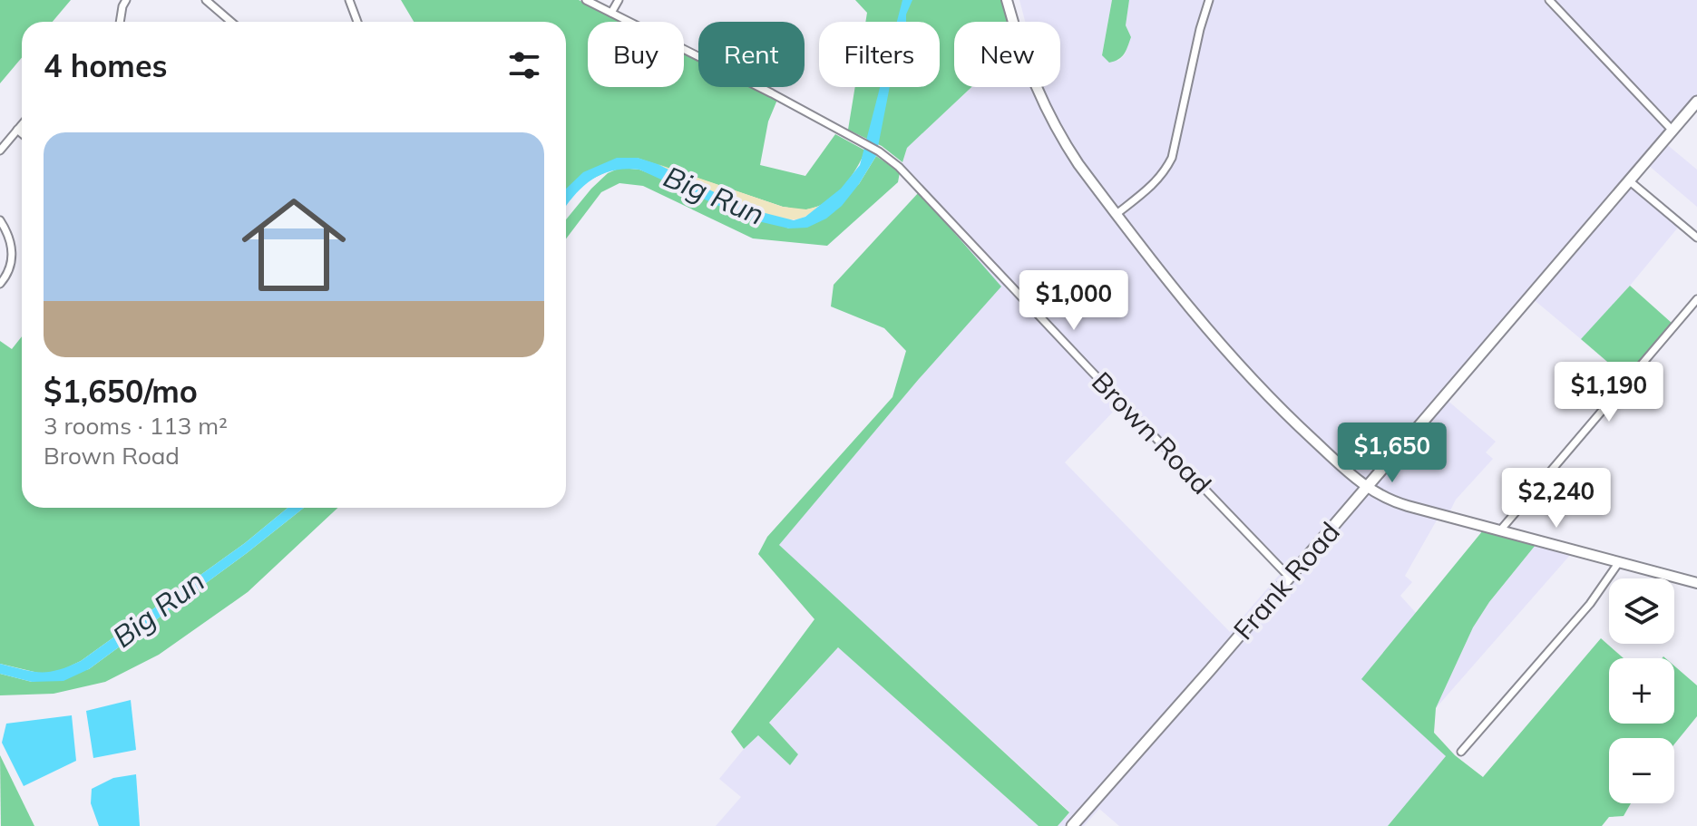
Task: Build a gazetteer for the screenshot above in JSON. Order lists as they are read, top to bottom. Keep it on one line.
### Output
{"streets":{"main road":["Frank Road"],"street":["Brown Road"]},"crossings":[["Brown Road","Frank Road"]],"water":["Big Run"],"page":{"chip":["Buy","Rent","Filters","New"],"heading":"4 homes","list":[{"name":"$1,650/mo","note":"3 rooms · 113 m² · Brown Road"}],"price":["$1,000","$1,190","$1,650","$2,240"],"map_buttons":["+","−"]}}
